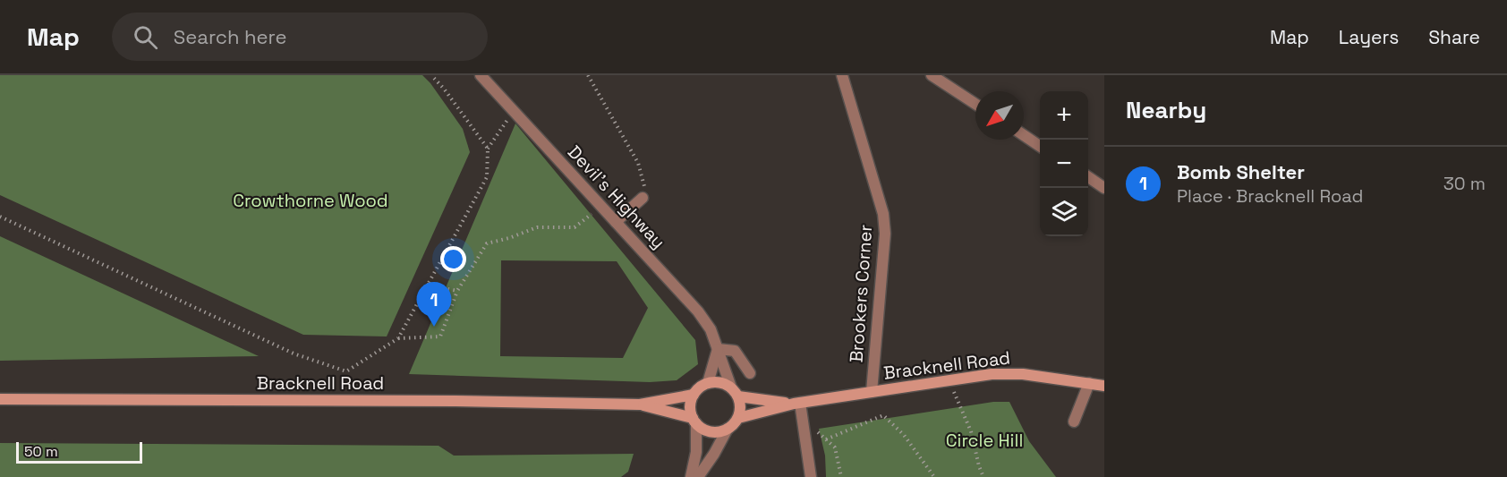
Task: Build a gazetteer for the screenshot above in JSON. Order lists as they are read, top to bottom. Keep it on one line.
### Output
{"streets":{"main road":["Bracknell Road"],"street":["Devil's Highway","Brookers Corner"]},"crossings":[["Devil's Highway","Bracknell Road"],["Brookers Corner","Bracknell Road"]],"parks":["Crowthorne Wood","Circle Hill"],"scale_bar":"50 m","north":"bottom left","page":{"header":"Map","search":"Search here","nav":["Map","Layers","Share"],"heading":"Nearby","map_buttons":["+","−"],"list":[{"mark":"1","name":"Bomb Shelter","note":"Place · Bracknell Road","value":"30 m"}],"pins":"1","scale":"50 m"}}
